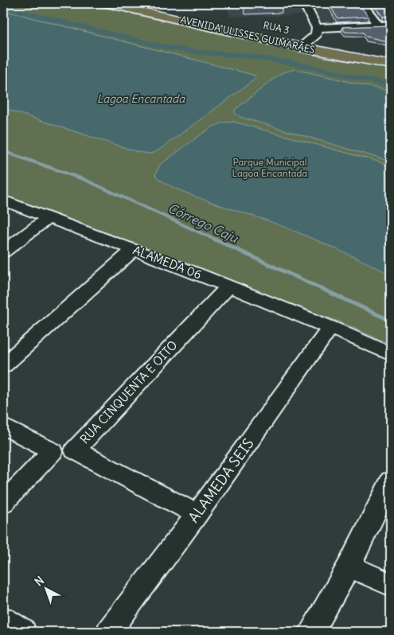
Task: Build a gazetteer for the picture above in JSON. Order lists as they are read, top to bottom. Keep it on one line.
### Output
{"streets":{"main road":["AVENIDA ULISSES GUIMARÃES"],"street":["ALAMEDA 06","RUA CINQUENTA E OITO","ALAMEDA SEIS"]},"crossings":[["ALAMEDA 06","RUA CINQUENTA E OITO"],["ALAMEDA 06","ALAMEDA SEIS"],["RUA CINQUENTA E OITO","ALAMEDA SEIS"]],"water":["Lagoa Encantada","Córrego Caju"],"parks":["Parque Municipal Lagoa Encantada"],"north":"top left"}
